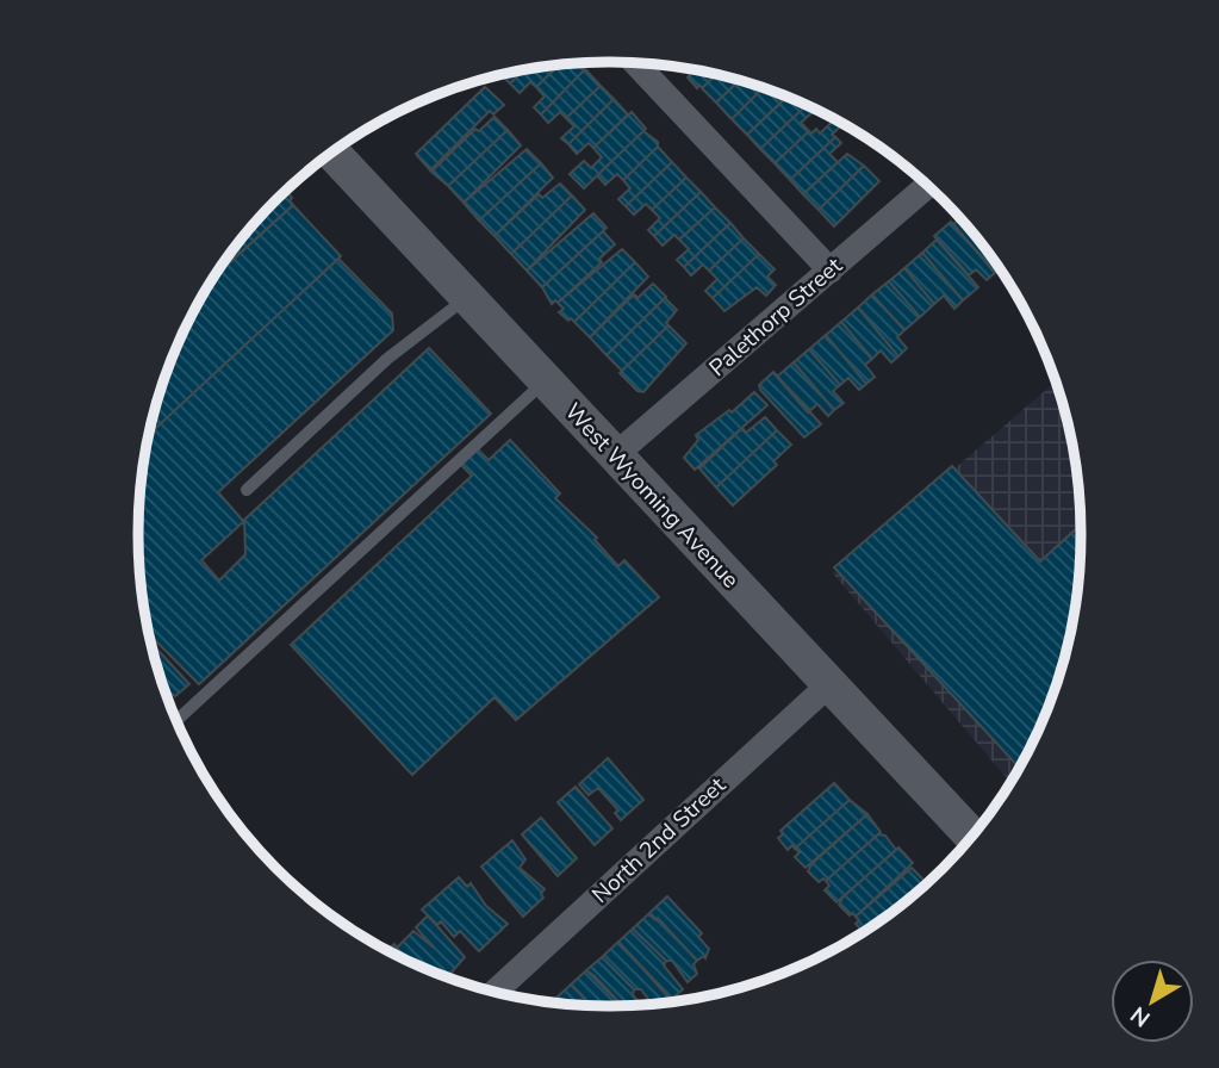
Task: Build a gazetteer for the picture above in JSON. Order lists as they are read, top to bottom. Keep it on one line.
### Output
{"streets":{"street":["Palethorp Street","West Wyoming Avenue","North 2nd Street"]},"crossings":[["Palethorp Street","West Wyoming Avenue"],["West Wyoming Avenue","North 2nd Street"]],"north":"bottom left"}
